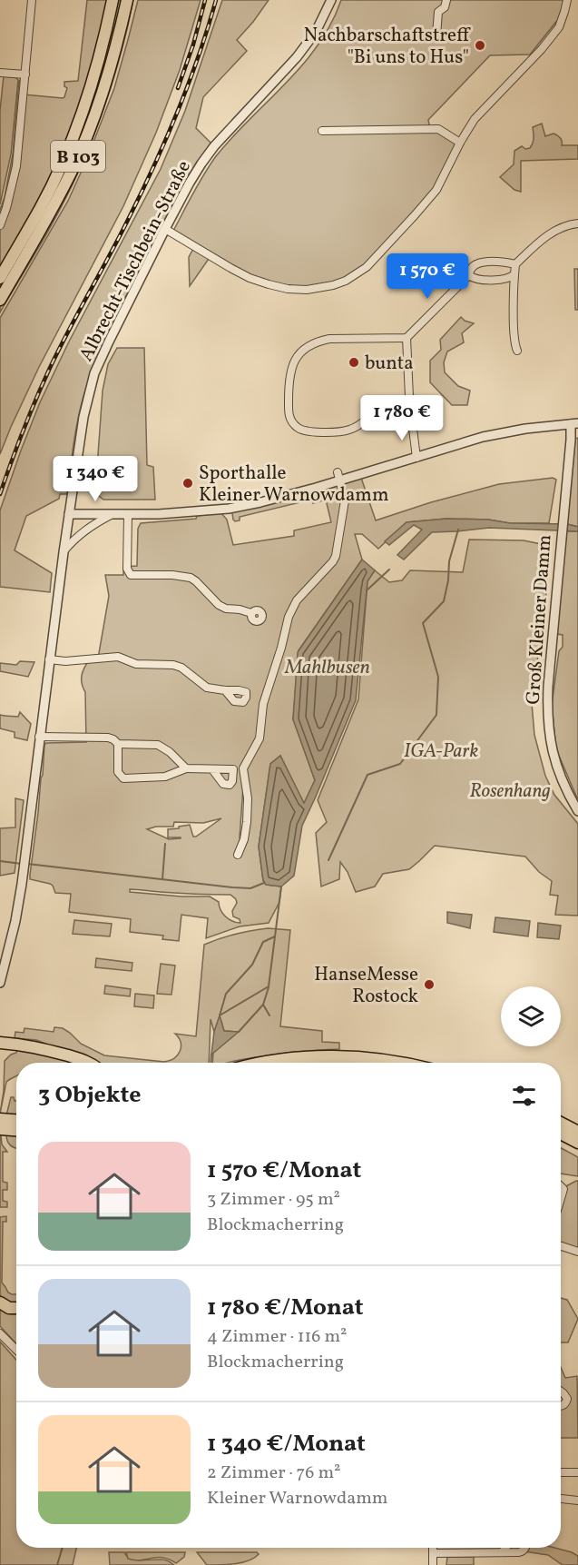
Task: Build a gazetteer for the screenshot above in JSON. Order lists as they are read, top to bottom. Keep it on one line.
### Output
{"streets":{"highway":["B 103"],"street":["Albrecht-Tischbein-Straße","Groß Kleiner Damm"]},"water":["Mahlbusen"],"parks":["IGA-Park","Rosenhang"],"places":["Nachbarschaftstreff \"Bi uns to Hus\"","bunta","Sporthalle Kleiner Warnowdamm","HanseMesse Rostock"],"page":{"price":["1 570 €","1 780 €","1 340 €"],"heading":"3 Objekte","list":[{"name":"1 570 €/Monat","note":"3 Zimmer · 95 m² · Blockmacherring"},{"name":"1 780 €/Monat","note":"4 Zimmer · 116 m² · Blockmacherring"},{"name":"1 340 €/Monat","note":"2 Zimmer · 76 m² · Kleiner Warnowdamm"}]}}
